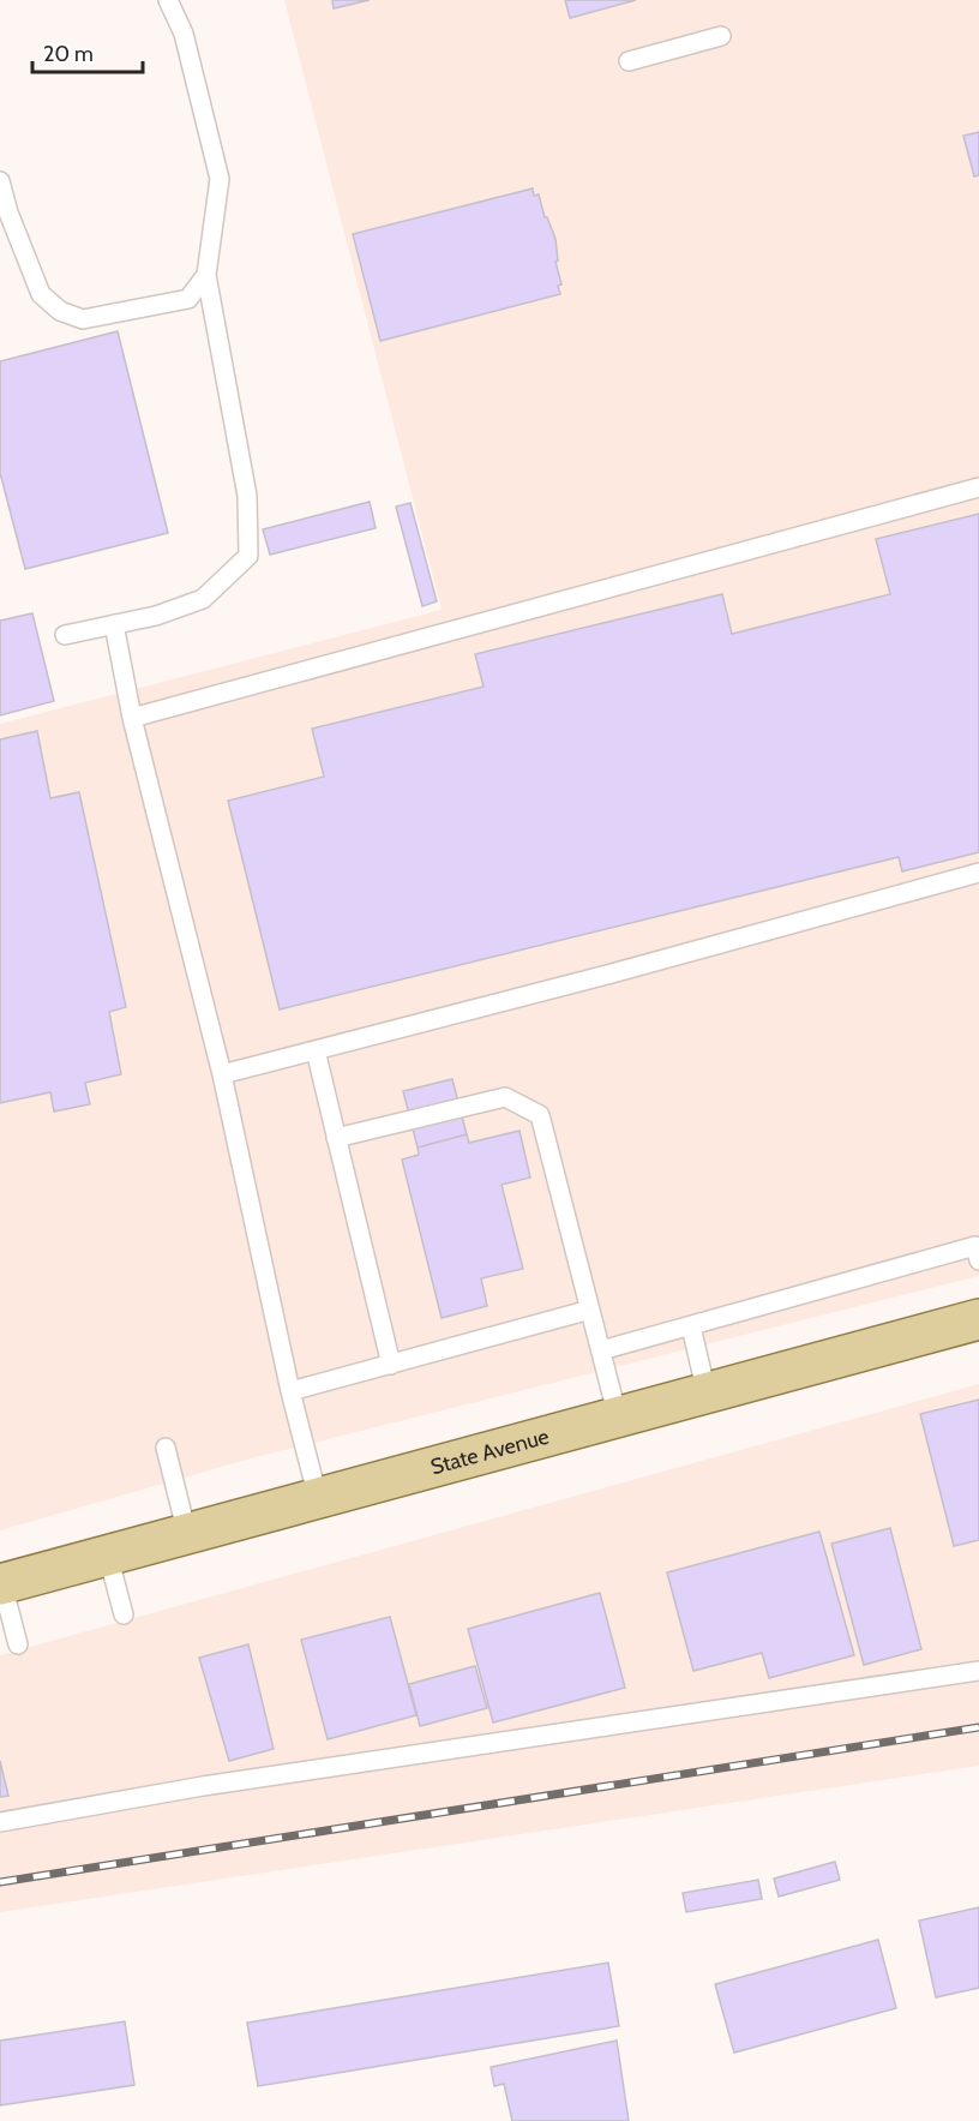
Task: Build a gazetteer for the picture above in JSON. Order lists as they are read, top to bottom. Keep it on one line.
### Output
{"streets":{"main road":["State Avenue"]},"scale_bar":"20 m"}
